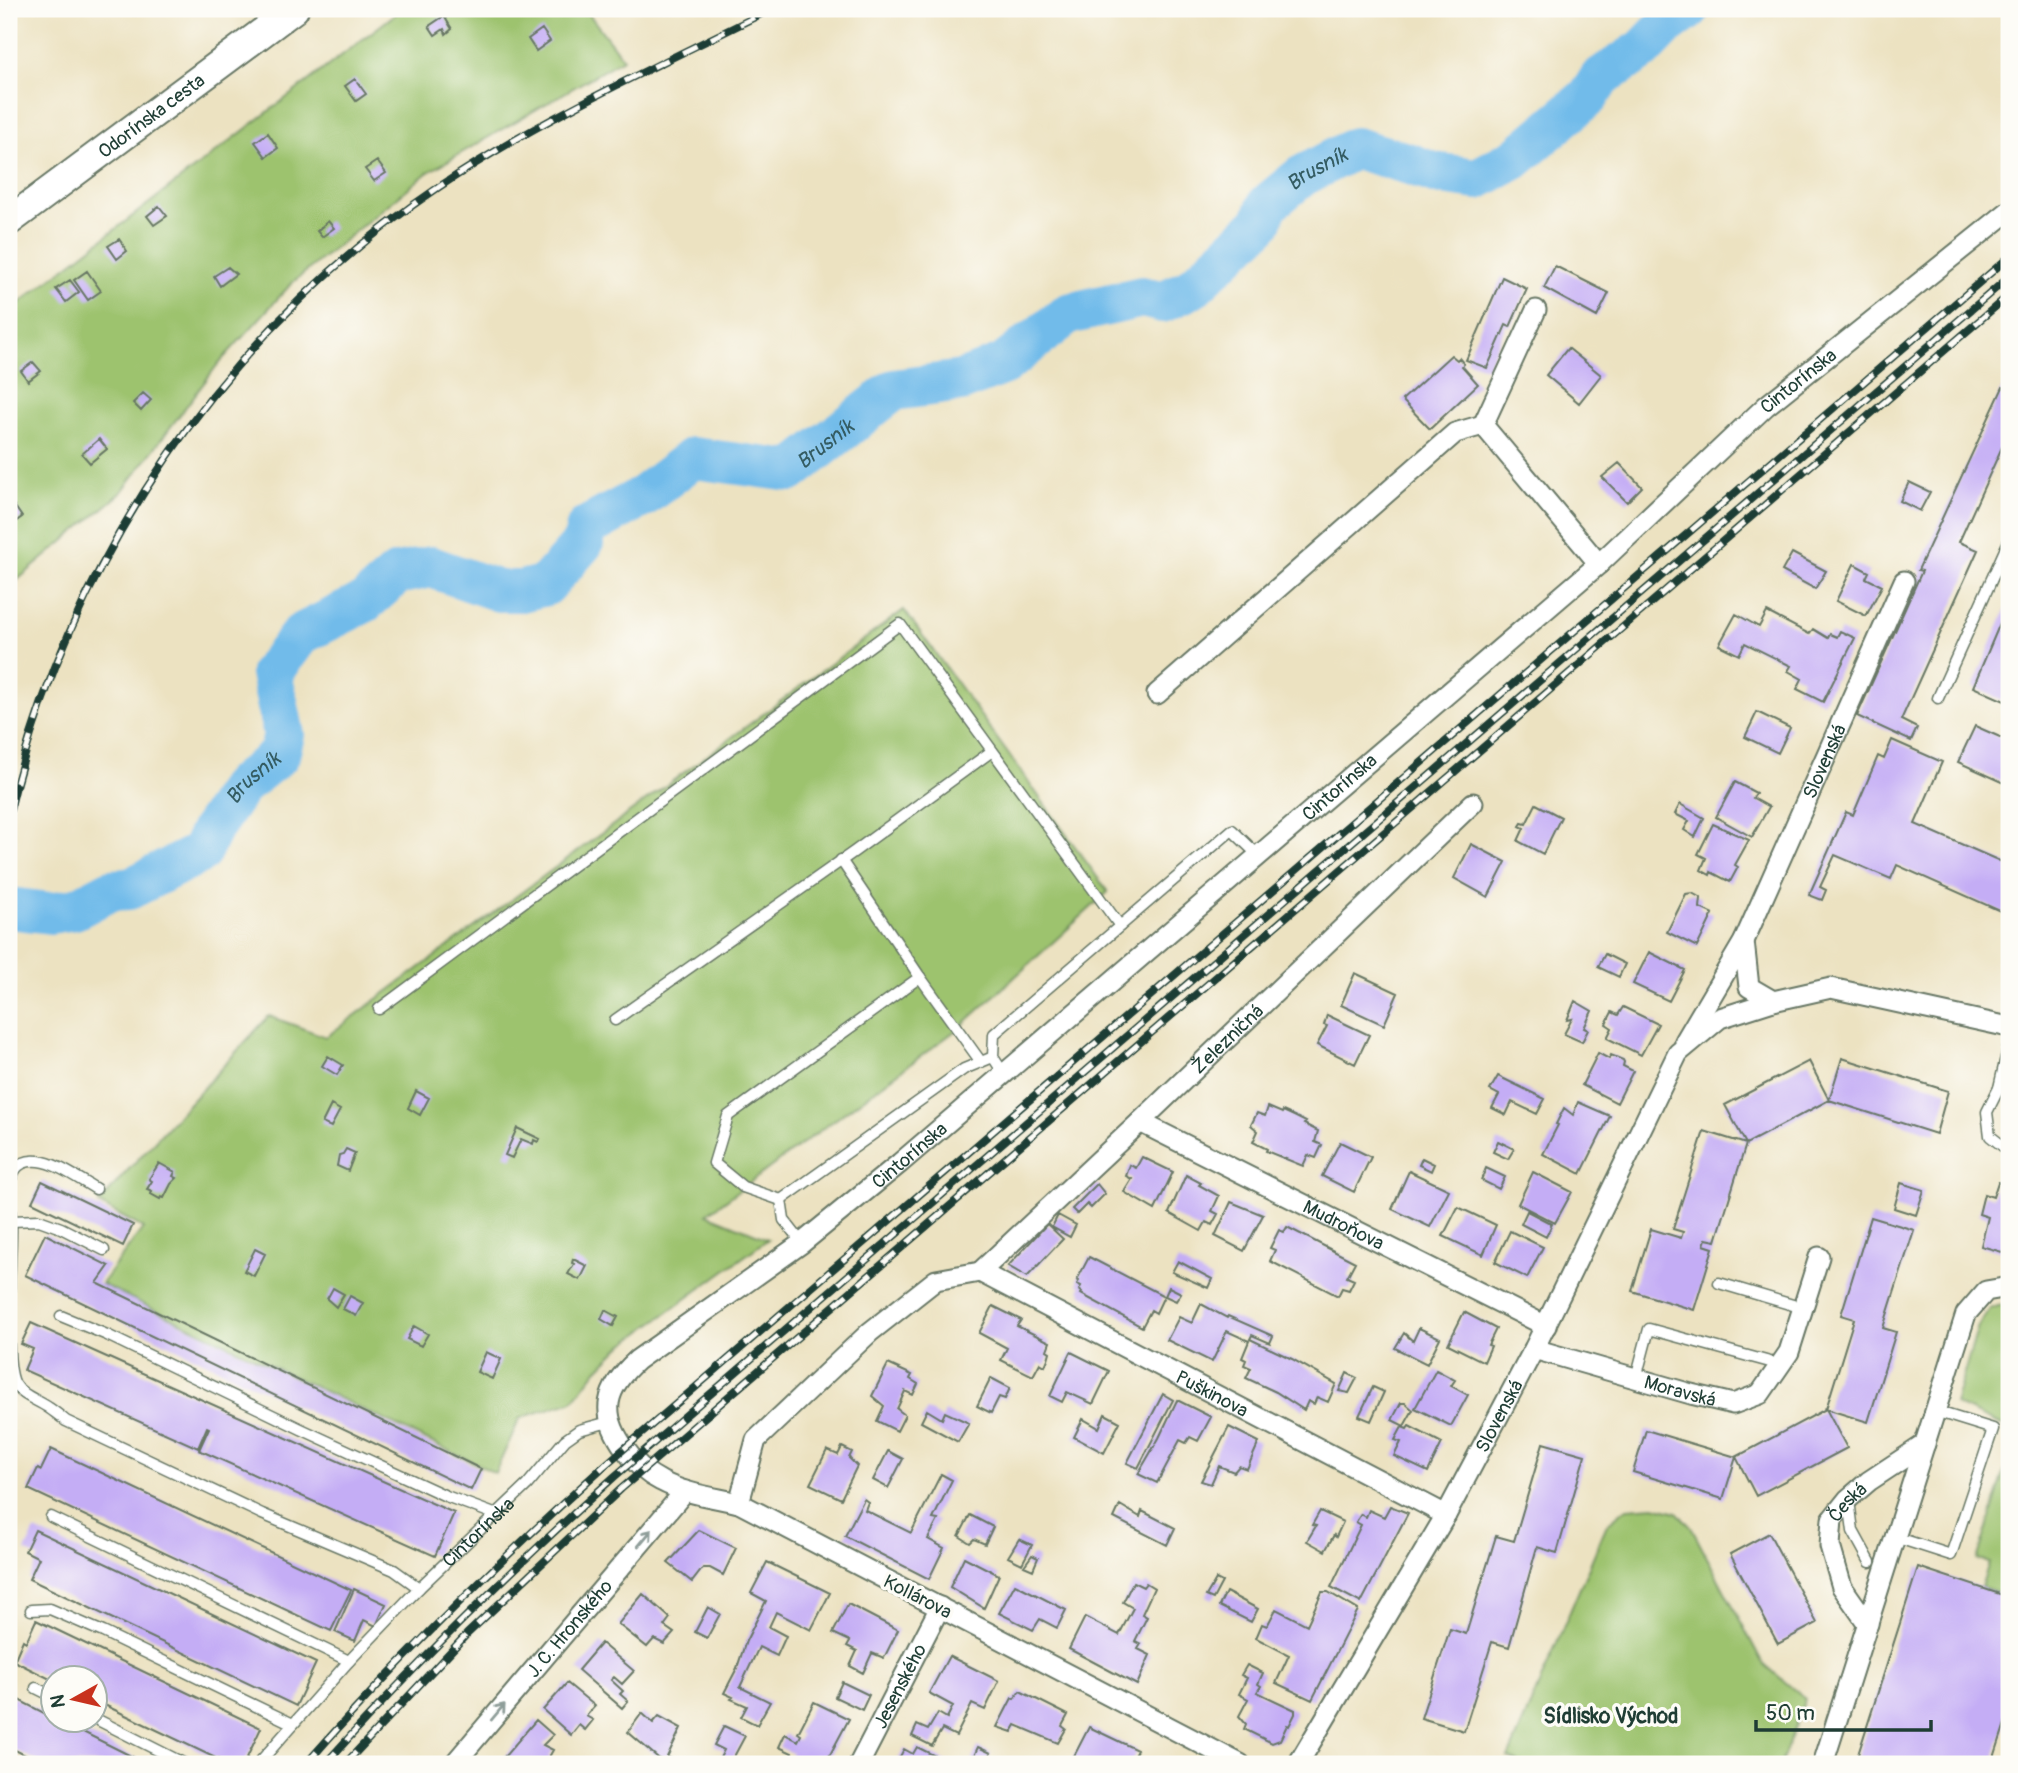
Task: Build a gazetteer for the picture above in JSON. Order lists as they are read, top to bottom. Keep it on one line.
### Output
{"streets":{"main road":["Odorínska cesta"],"street":["Cintorínska","Slovenská","Železničná","Mudroňova","Moravská","Puškinova","Česká","Kollárova","J. C. Hronského","Jesenského"]},"crossings":[["Cintorínska","Kollárova"],["Slovenská","Mudroňova"],["Slovenská","Moravská"],["Slovenská","Puškinova"],["Železničná","Mudroňova"],["Železničná","Puškinova"],["Kollárova","J. C. Hronského"],["Kollárova","Jesenského"]],"one_way":["J. C. Hronského"],"districts":["Sídlisko Východ"],"water":["Brusník"],"scale_bar":"50 m","north":"left"}
